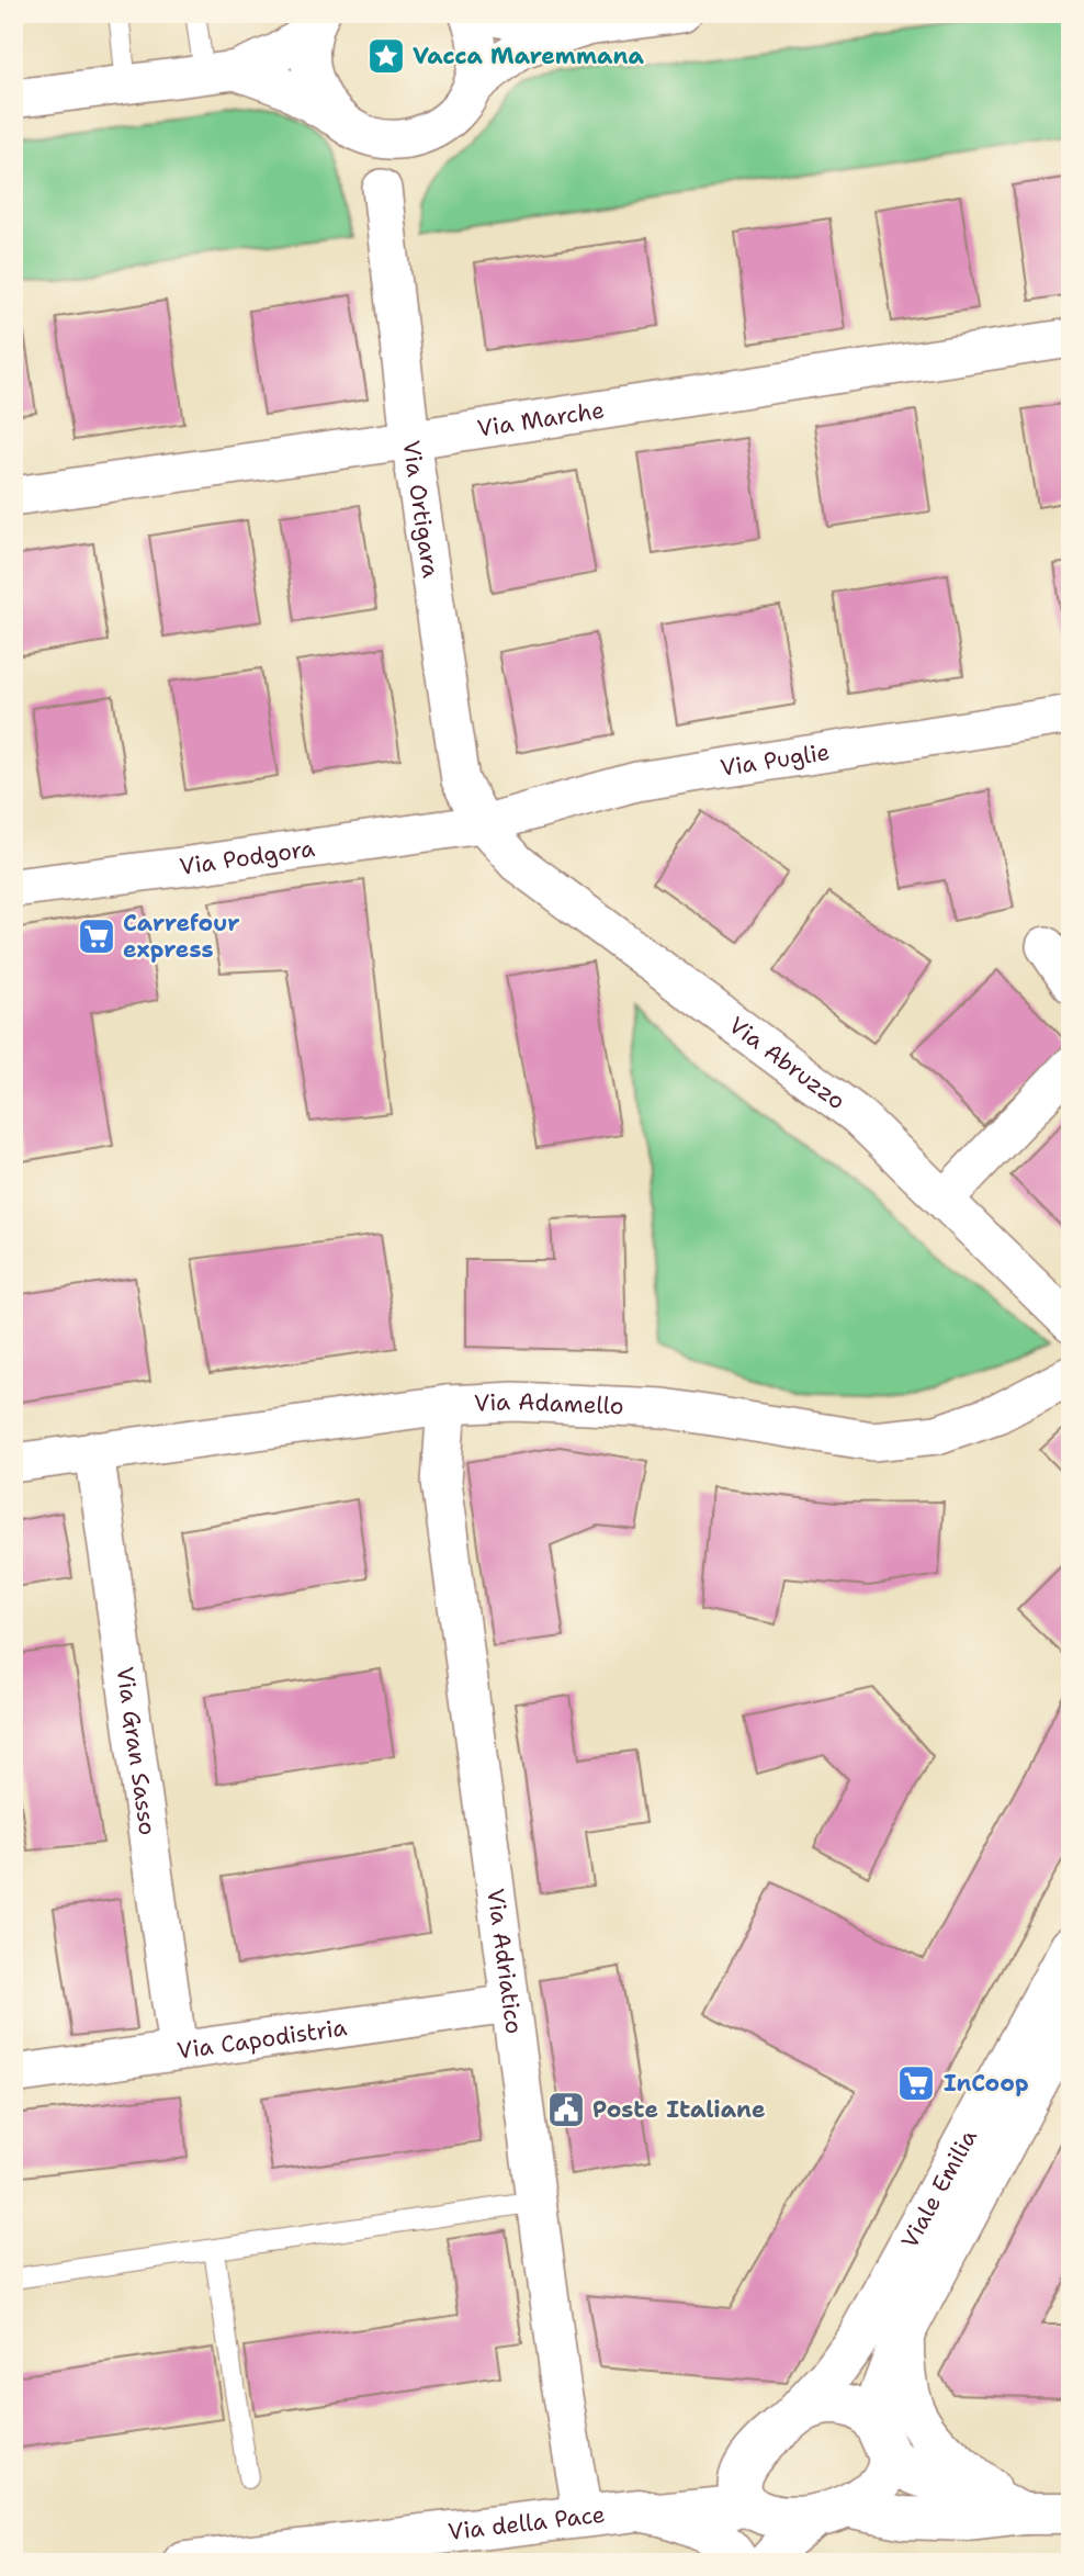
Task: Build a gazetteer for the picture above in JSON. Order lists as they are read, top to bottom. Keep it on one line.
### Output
{"streets":{"main road":["Viale Emilia","Via della Pace"],"street":["Via Marche","Via Ortigara","Via Puglie","Via Podgora","Via Abruzzo","Via Adamello","Via Gran Sasso","Via Adriatico","Via Capodistria"]},"crossings":[["Via Marche","Via Ortigara"],["Via Ortigara","Via Puglie"],["Via Ortigara","Via Podgora"],["Via Ortigara","Via Abruzzo"],["Via Puglie","Via Podgora"],["Via Puglie","Via Abruzzo"],["Via Podgora","Via Abruzzo"],["Via Adamello","Via Gran Sasso"],["Via Adamello","Via Adriatico"],["Via Gran Sasso","Via Capodistria"],["Via Adriatico","Via Capodistria"],["Via Adriatico","Via della Pace"],["Viale Emilia","Via della Pace"]],"places":{"place":["Vacca Maremmana"],"supermarket":["Carrefour express","InCoop"],"public building":["Poste Italiane"]}}
